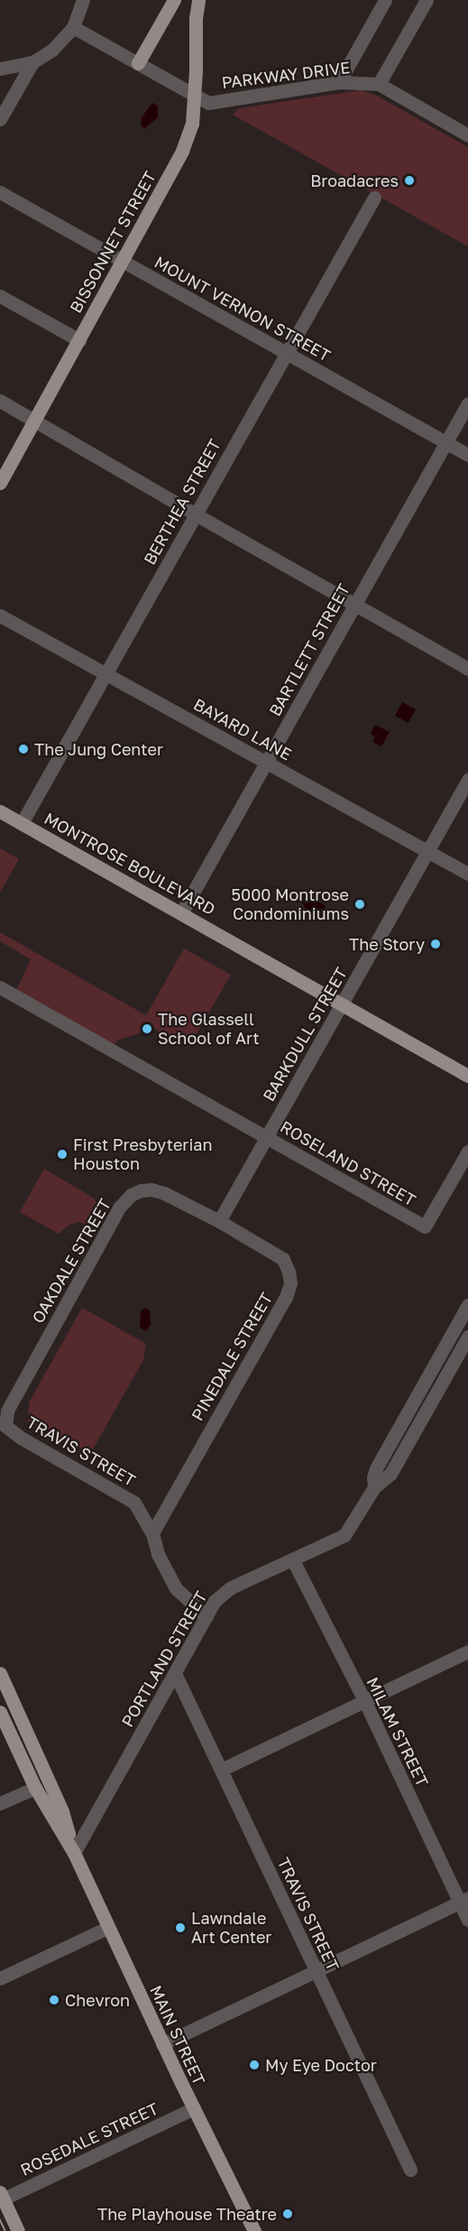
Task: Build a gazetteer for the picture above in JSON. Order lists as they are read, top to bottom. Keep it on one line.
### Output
{"streets":{"main road":["BISSONNET STREET","MONTROSE BOULEVARD","MAIN STREET"],"street":["PARKWAY DRIVE","MOUNT VERNON STREET","BERTHEA STREET","BARTLETT STREET","BAYARD LANE","BARKDULL STREET","ROSELAND STREET","OAKDALE STREET","PINEDALE STREET","TRAVIS STREET","PORTLAND STREET","MILAM STREET","ROSEDALE STREET"]},"crossings":[["PARKWAY DRIVE","BISSONNET STREET"],["BISSONNET STREET","MOUNT VERNON STREET"],["MOUNT VERNON STREET","BERTHEA STREET"],["MOUNT VERNON STREET","BARTLETT STREET"],["BERTHEA STREET","BAYARD LANE"],["BERTHEA STREET","MONTROSE BOULEVARD"],["BARTLETT STREET","BAYARD LANE"],["BARTLETT STREET","MONTROSE BOULEVARD"],["BAYARD LANE","BARKDULL STREET"],["MONTROSE BOULEVARD","BARKDULL STREET"],["BARKDULL STREET","ROSELAND STREET"],["BARKDULL STREET","OAKDALE STREET"],["BARKDULL STREET","PINEDALE STREET"],["OAKDALE STREET","PINEDALE STREET"],["OAKDALE STREET","TRAVIS STREET"],["PINEDALE STREET","TRAVIS STREET"],["TRAVIS STREET","PORTLAND STREET"],["PORTLAND STREET","MILAM STREET"],["PORTLAND STREET","MAIN STREET"],["MAIN STREET","ROSEDALE STREET"]],"places":["Broadacres","The Jung Center","5000 Montrose Condominiums","The Story","The Glassell School of Art","First Presbyterian Houston","Lawndale Art Center","Chevron","My Eye Doctor","The Playhouse Theatre"]}
